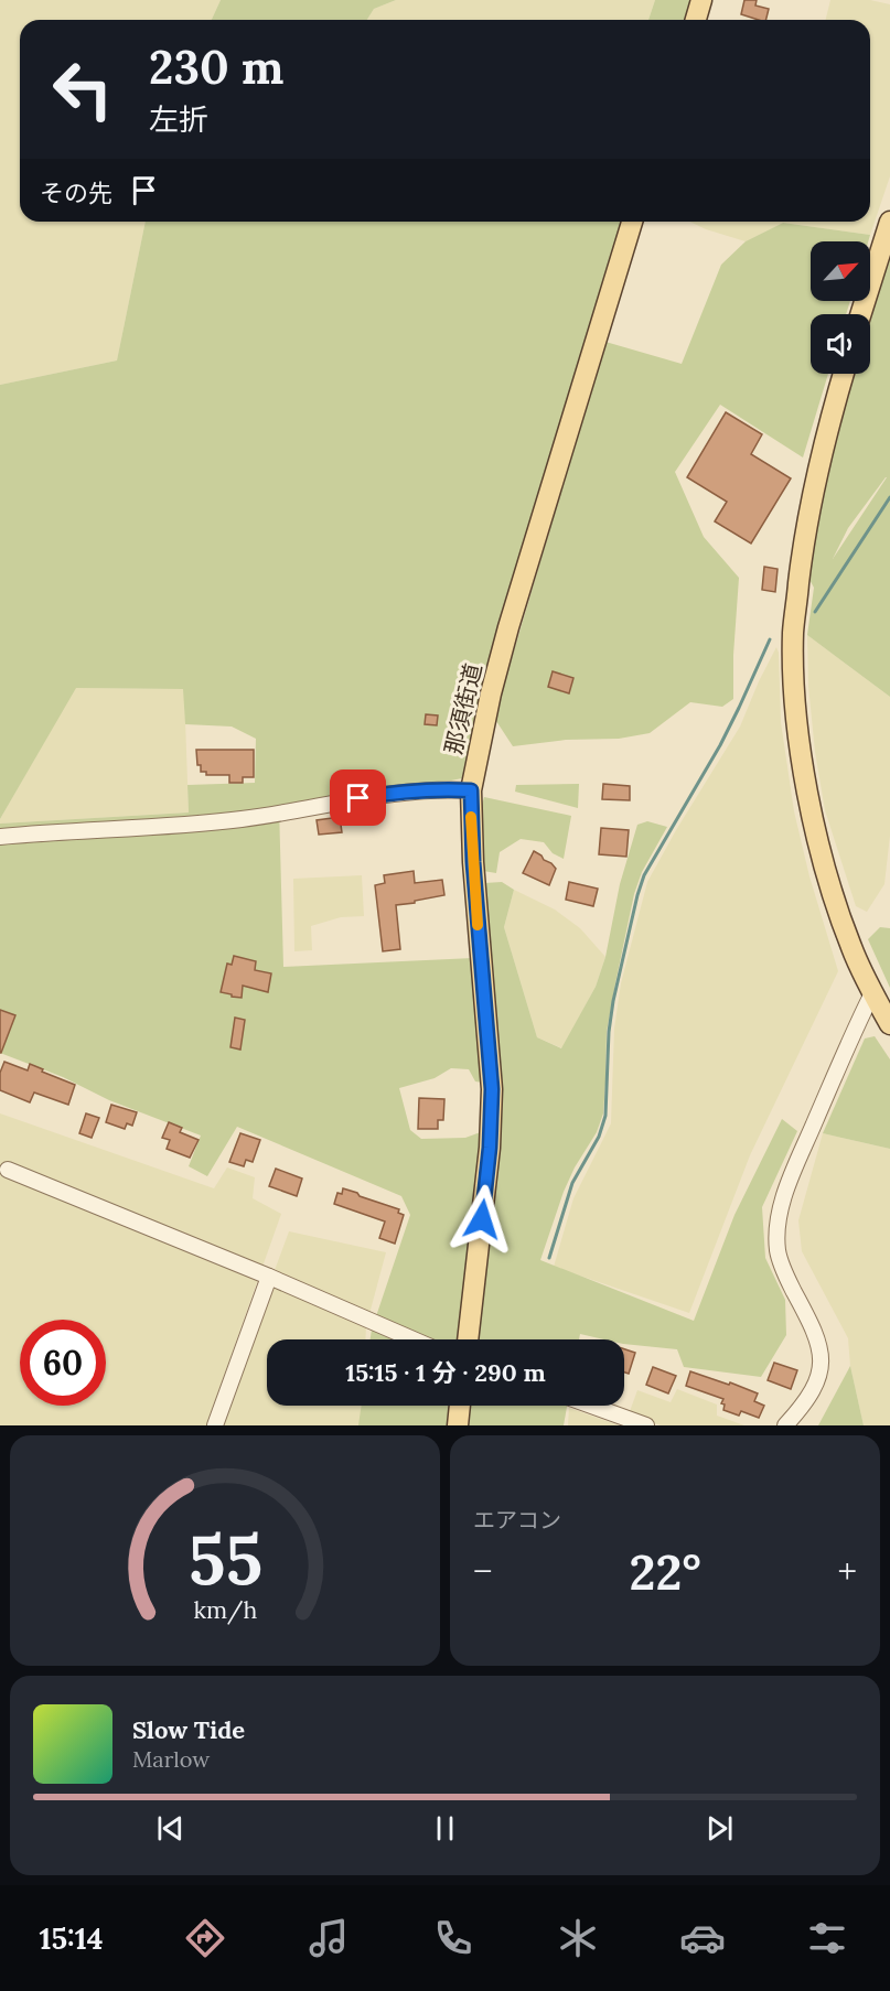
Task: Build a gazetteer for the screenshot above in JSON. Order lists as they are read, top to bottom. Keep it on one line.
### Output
{"streets":{"main road":["那須街道"]},"north":"top right","page":{"turn":["230 m","左折"],"then":"その先","limit":"60","trip":"15:15 · 1 分 · 290 m","tile":"エアコン","heat":["−","22°","+"],"song":["Slow Tide","Marlow"],"tabs":"15:14","gauge":["55","km/h"]}}
